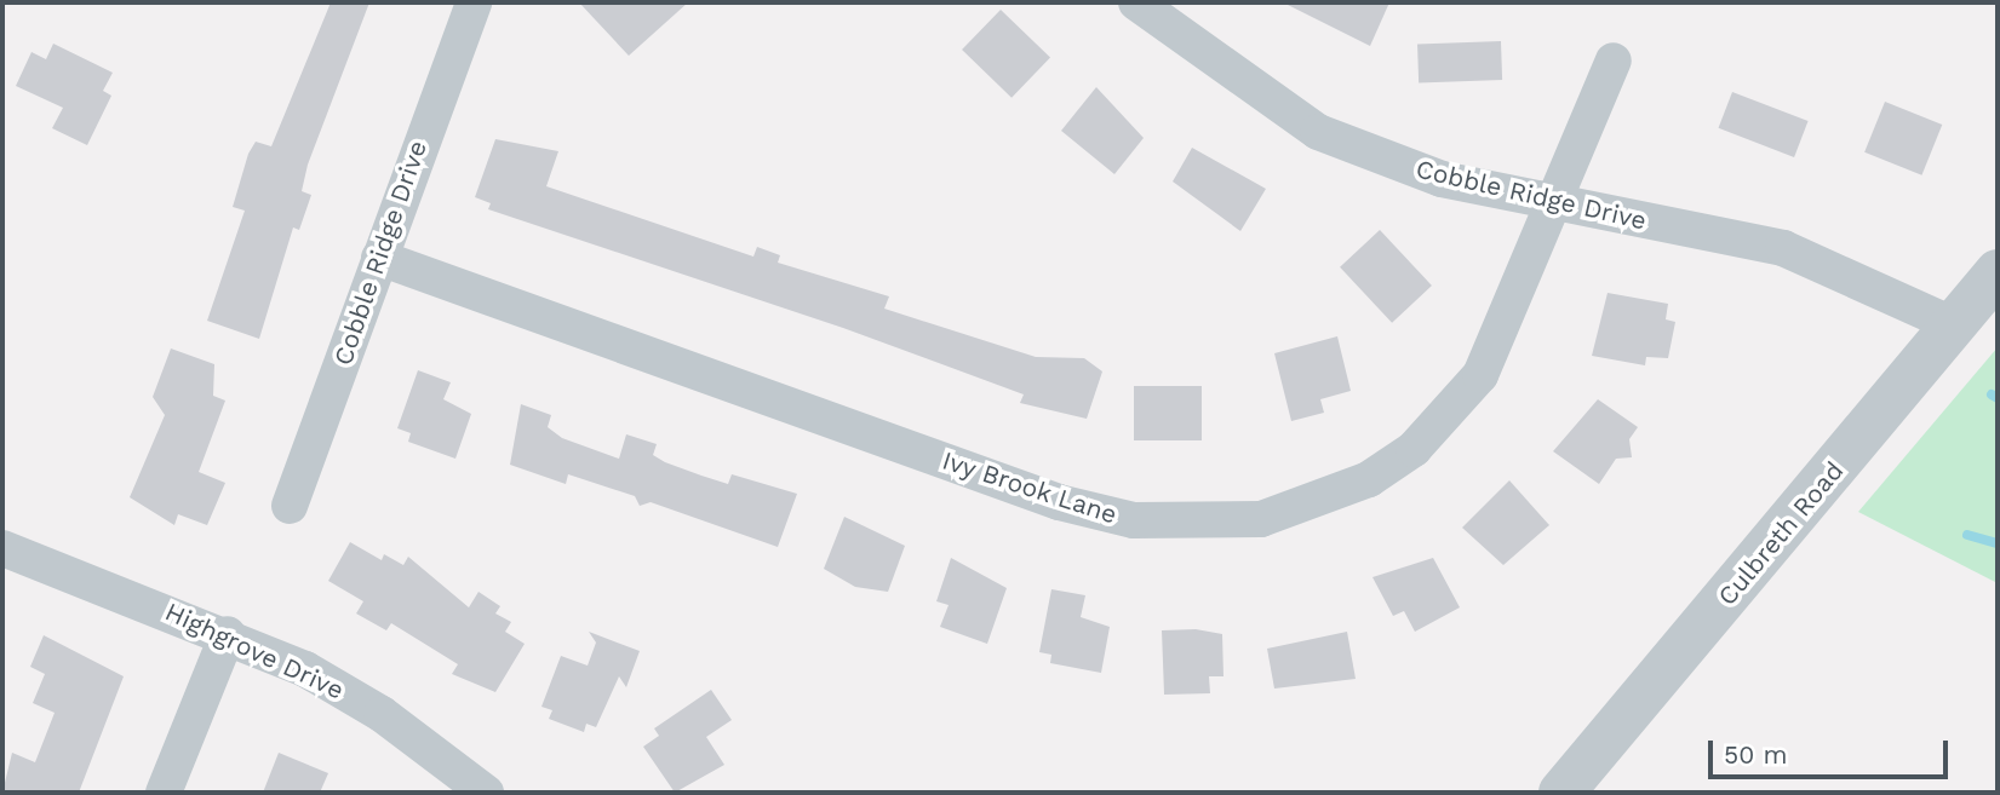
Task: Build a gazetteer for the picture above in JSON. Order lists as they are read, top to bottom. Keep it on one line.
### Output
{"streets":{"street":["Cobble Ridge Drive","Ivy Brook Lane","Culbreth Road","Highgrove Drive"]},"crossings":[["Cobble Ridge Drive","Ivy Brook Lane"],["Cobble Ridge Drive","Culbreth Road"]],"scale_bar":"50 m"}
